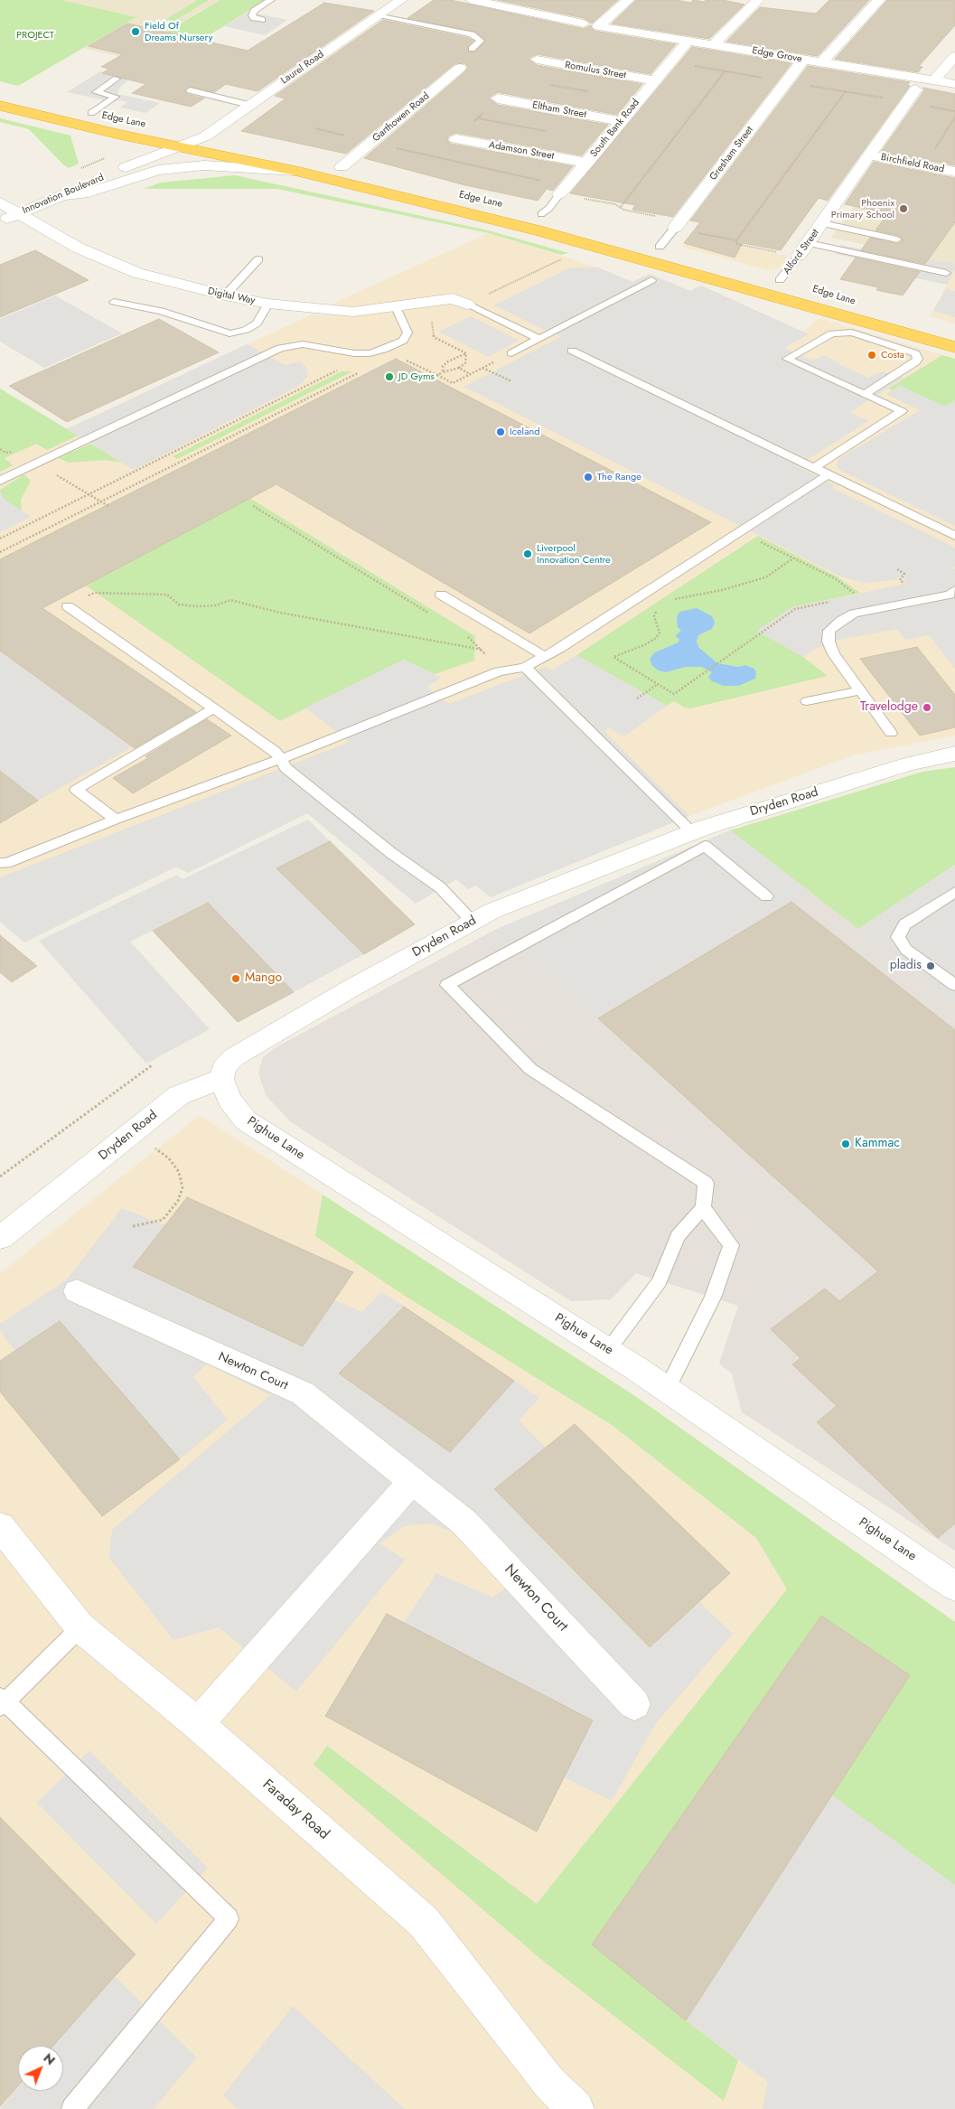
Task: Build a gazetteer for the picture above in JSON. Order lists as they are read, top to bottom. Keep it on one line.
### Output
{"streets":{"highway":["Edge Lane"],"street":["Edge Grove","Laurel Road","Romulus Street","Eltham Street","Garthowen Road","South Bank Road","Adamson Street","Gresham Street","Birchfield Road","Innovation Boulevard","Alford Street","Digital Way","Dryden Road","Pighue Lane","Newton Court","Faraday Road"]},"crossings":[["Edge Grove","South Bank Road"],["Edge Grove","Gresham Street"],["Laurel Road","Edge Lane"],["Romulus Street","South Bank Road"],["Eltham Street","South Bank Road"],["Edge Lane","Innovation Boulevard"],["Edge Lane","Alford Street"],["South Bank Road","Adamson Street"],["Birchfield Road","Alford Street"],["Innovation Boulevard","Digital Way"],["Dryden Road","Pighue Lane"]],"parks":["PROJECT"],"places":["Field Of Dreams Nursery","Phoenix Primary School","Costa","JD Gyms","Iceland","The Range","Liverpool Innovation Centre","Travelodge","pladis","Mango","Kammac"],"north":"top right"}
